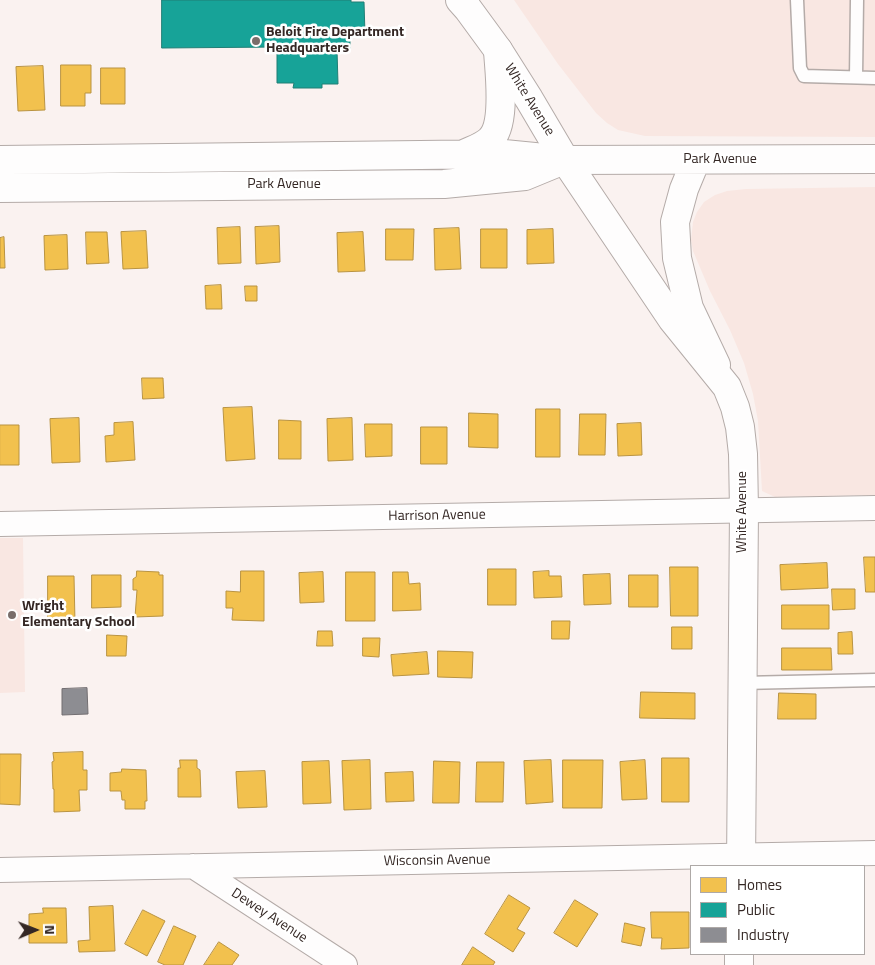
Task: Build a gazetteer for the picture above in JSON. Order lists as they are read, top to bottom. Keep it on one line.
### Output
{"streets":{"street":["White Avenue","Park Avenue","Harrison Avenue","Wisconsin Avenue","Dewey Avenue"]},"crossings":[["White Avenue","Park Avenue"],["White Avenue","Harrison Avenue"],["White Avenue","Wisconsin Avenue"],["Wisconsin Avenue","Dewey Avenue"]],"places":["Beloit Fire Department Headquarters","Wright Elementary School"],"legend":["Homes","Public","Industry"],"north":"right"}
